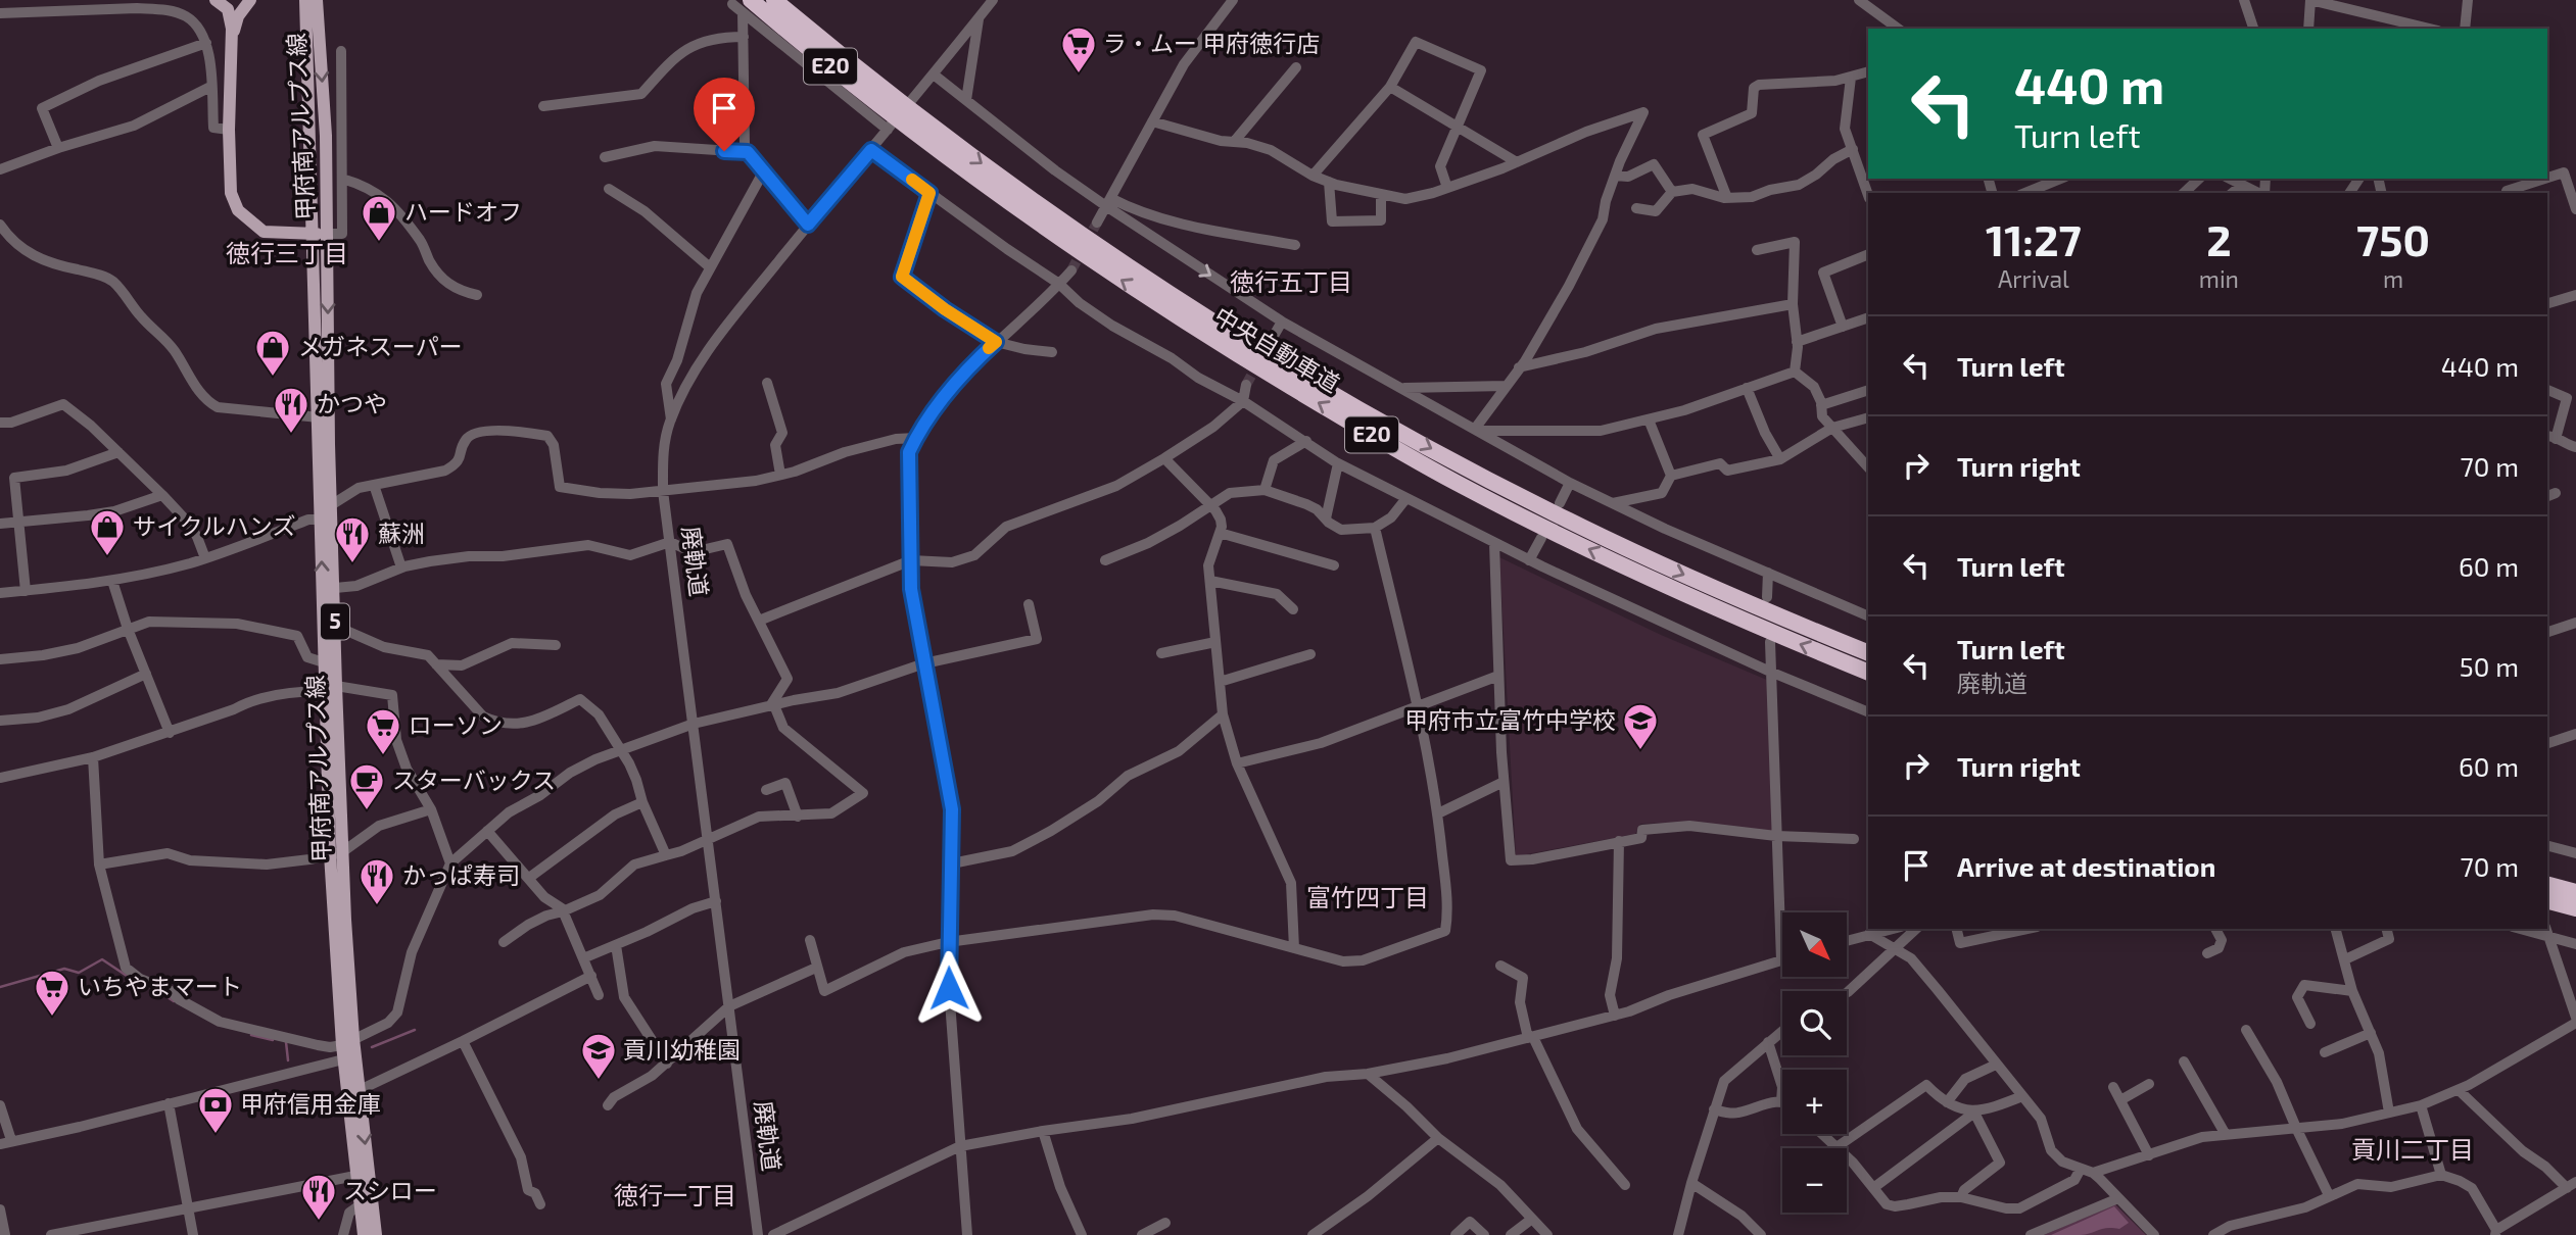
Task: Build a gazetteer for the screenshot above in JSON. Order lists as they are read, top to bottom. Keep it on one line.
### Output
{"streets":{"highway":["E20","中央自動車道"],"main road":["甲府南アルプス線","5"],"street":["廃軌道"]},"districts":["徳行三丁目","徳行五丁目","富竹四丁目","貢川二丁目","徳行一丁目"],"places":{"supermarket":["ラ・ムー 甲府徳行店","ローソン","いちやまマート"],"shop":["ハードオフ","メガネスーパー","サイクルハンズ"],"restaurant":["かつや","蘇洲","かっぱ寿司","スシロー"],"school or university":["甲府市立富竹中学校","貢川幼稚園"],"cafe":["スターバックス"],"bank":["甲府信用金庫"]},"north":"bottom right","page":{"turn":["440 m","Turn left"],"eta":["11:27","Arrival","2","min","750","m"],"list":[{"name":"Turn left","value":"440 m"},{"name":"Turn right","value":"70 m"},{"name":"Turn left","value":"60 m"},{"name":"Turn left","note":"廃軌道","value":"50 m"},{"name":"Turn right","value":"60 m"},{"name":"Arrive at destination","value":"70 m"}],"map_buttons":["+","−"]}}
